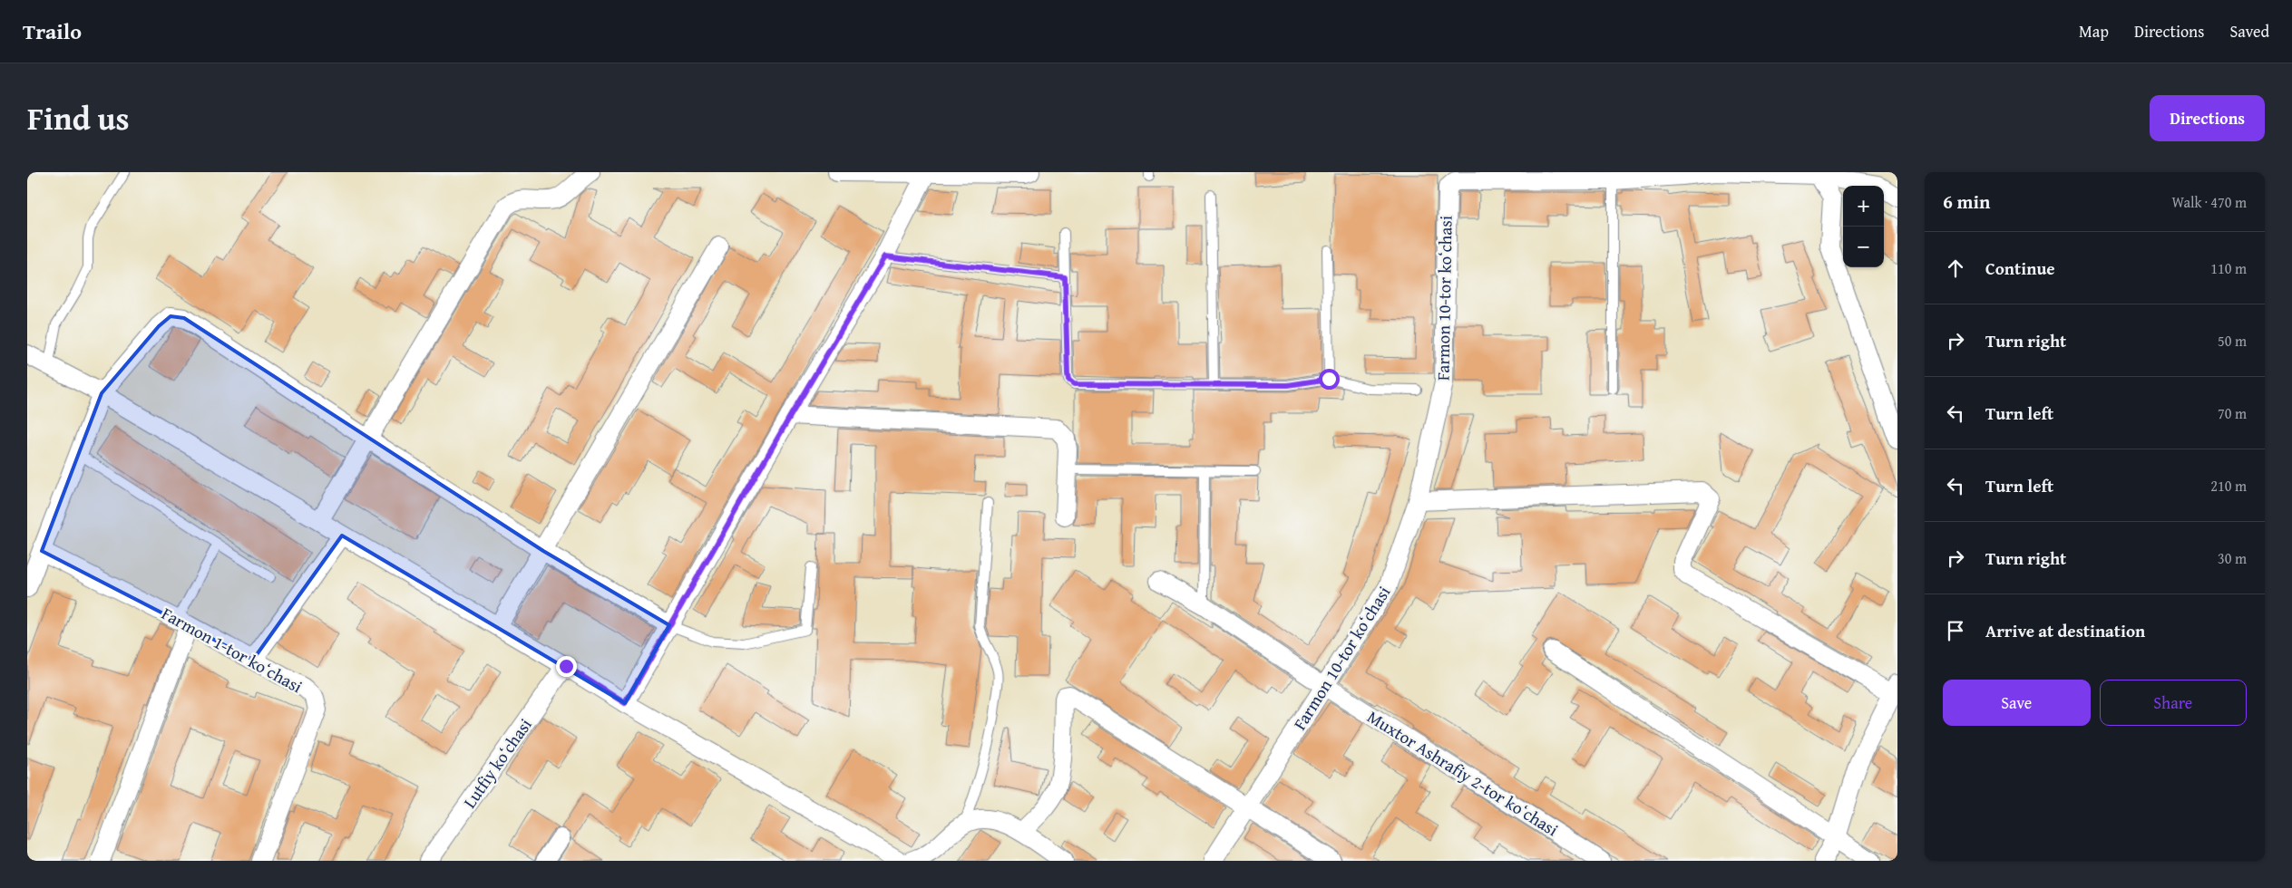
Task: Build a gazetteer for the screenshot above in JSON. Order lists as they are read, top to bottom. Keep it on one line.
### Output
{"streets":{"street":["Farmon 10-tor koʻchasi","Farmon 1-tor koʻchasi","Lutfiy koʻchasi","Muxtor Ashrafiy 2-tor koʻchasi"]},"crossings":[["Farmon 10-tor koʻchasi","Muxtor Ashrafiy 2-tor koʻchasi"]],"page":{"header":"Trailo","nav":["Map","Directions","Saved"],"title":"Find us","buttons":["Directions",["Save","Share"]],"heading":["6 min","Walk · 470 m"],"map_buttons":["+","−"],"list":[["Continue","110 m"],["Turn right","50 m"],["Turn left","70 m"],["Turn left","210 m"],["Turn right","30 m"],"Arrive at destination"]}}
